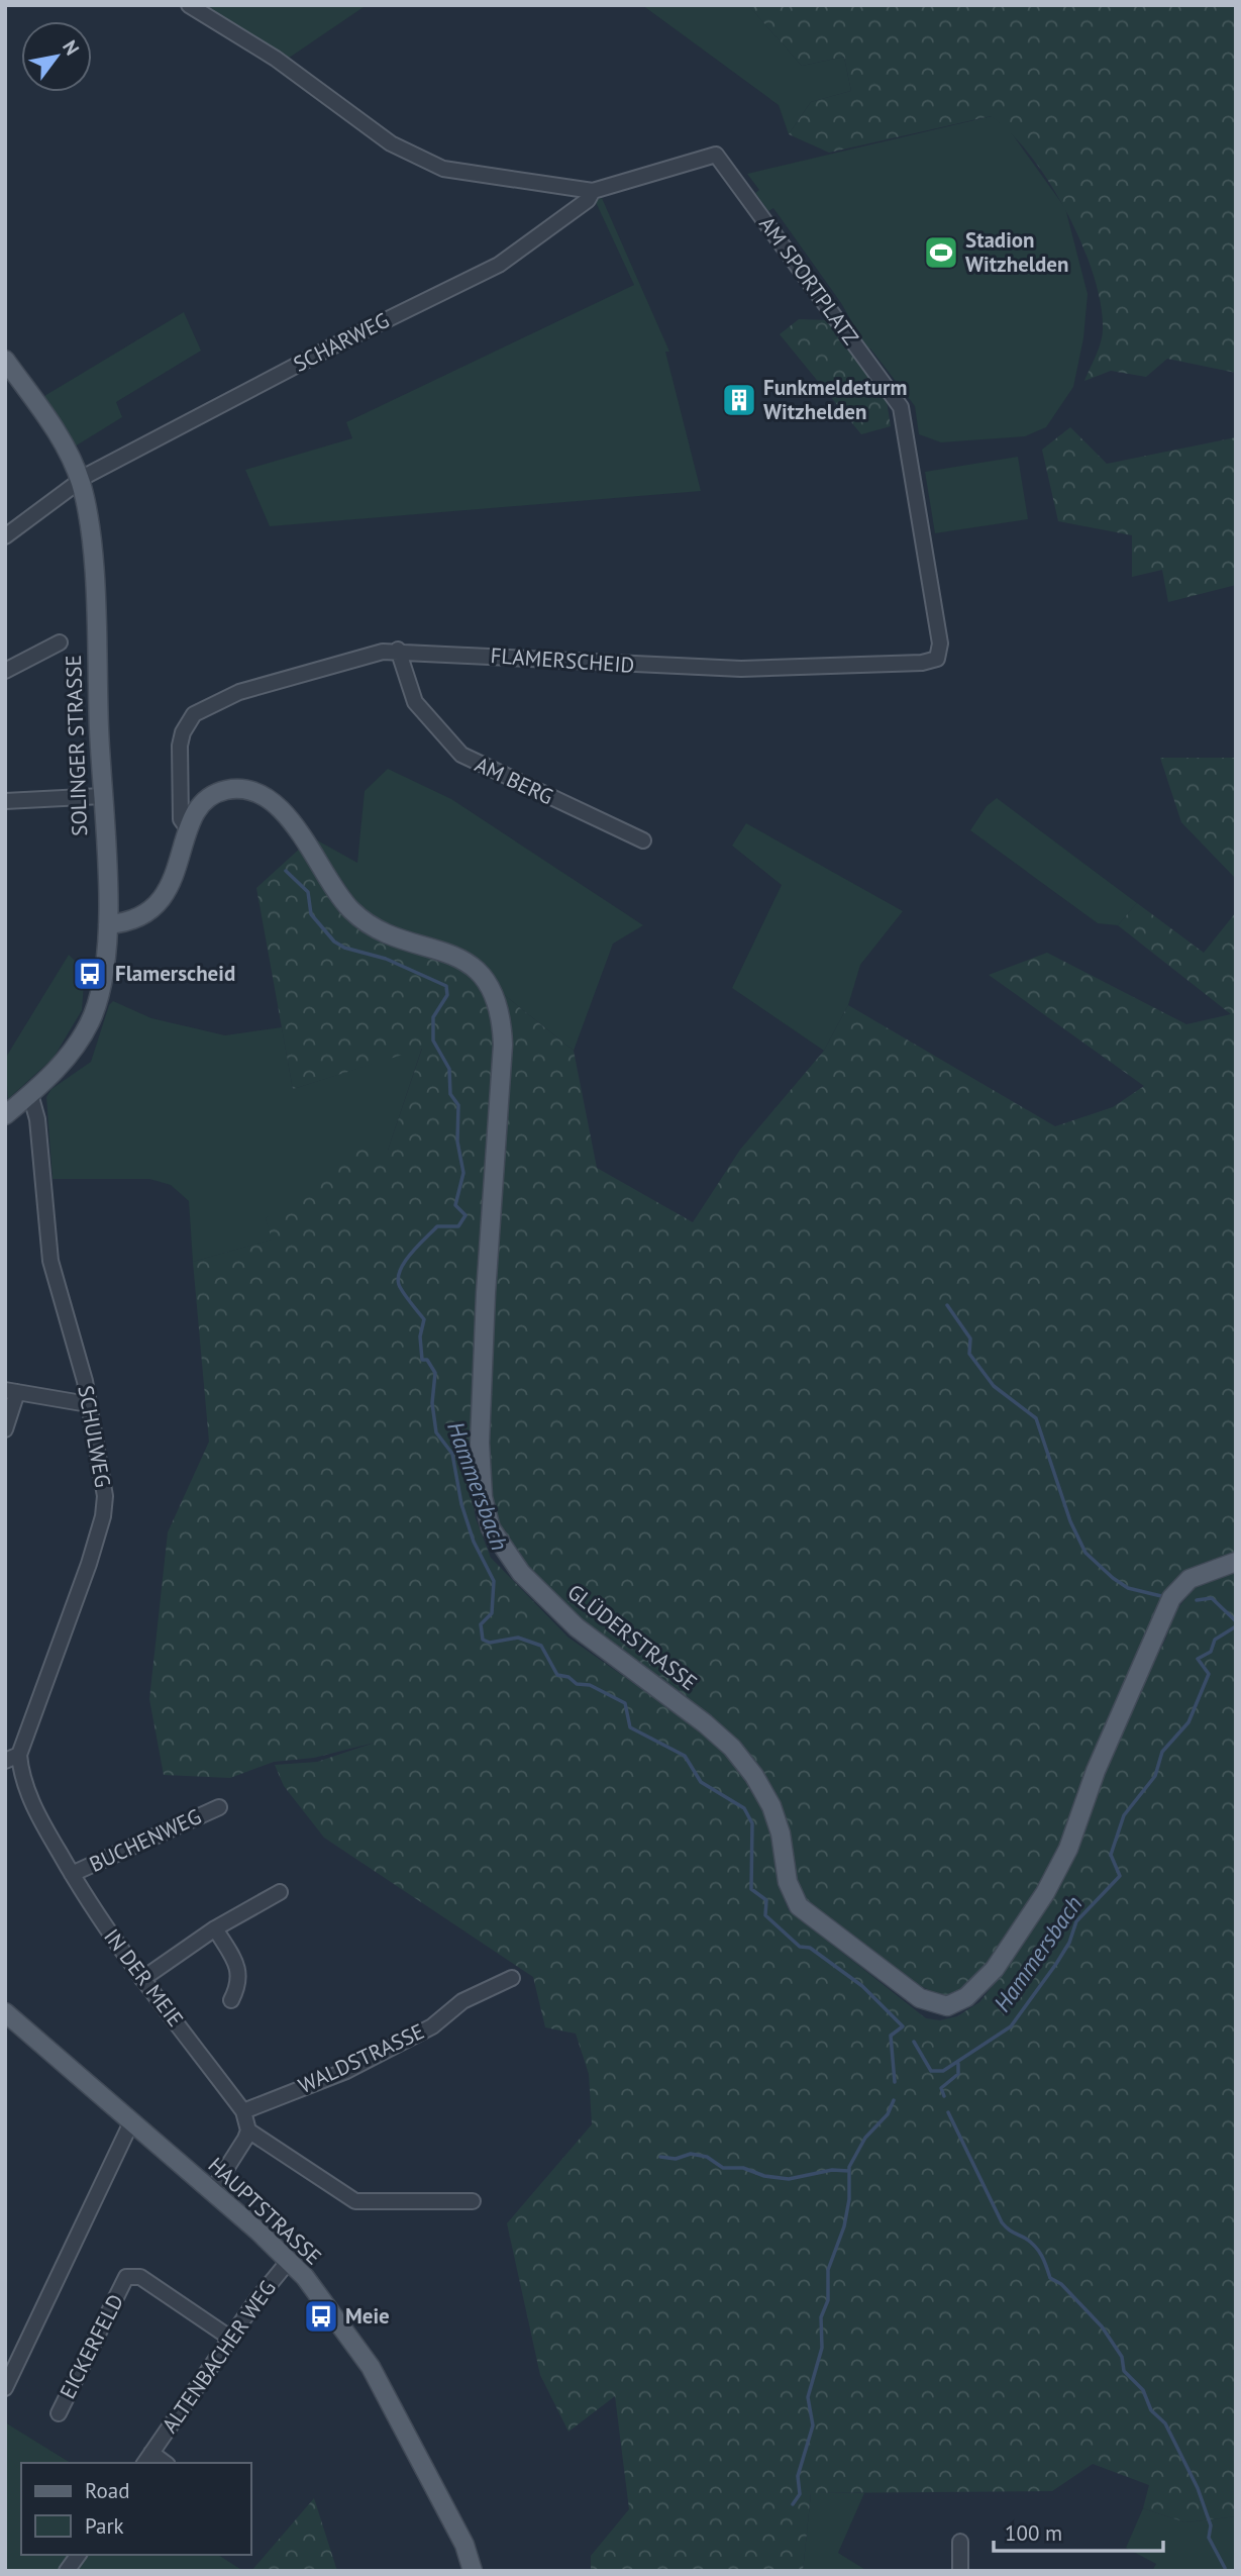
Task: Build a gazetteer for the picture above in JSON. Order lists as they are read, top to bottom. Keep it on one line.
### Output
{"streets":{"main road":["SOLINGER STRASSE","GLÜDERSTRASSE","HAUPTSTRASSE"],"street":["AM SPORTPLATZ","SCHARWEG","FLAMERSCHEID","AM BERG","SCHULWEG","BUCHENWEG","IN DER MEIE","WALDSTRASSE","EICKERFELD","ALTENBACHER WEG"]},"crossings":[["AM SPORTPLATZ","SCHARWEG"],["AM SPORTPLATZ","FLAMERSCHEID"],["SCHARWEG","SOLINGER STRASSE"],["FLAMERSCHEID","AM BERG"],["FLAMERSCHEID","GLÜDERSTRASSE"],["SOLINGER STRASSE","SCHULWEG"],["SOLINGER STRASSE","GLÜDERSTRASSE"],["SCHULWEG","IN DER MEIE"],["BUCHENWEG","IN DER MEIE"],["IN DER MEIE","WALDSTRASSE"],["HAUPTSTRASSE","ALTENBACHER WEG"],["EICKERFELD","ALTENBACHER WEG"]],"water":["Hammersbach"],"places":{"sports":["Stadion Witzhelden"],"building":["Funkmeldeturm Witzhelden"],"bus stop":["Flamerscheid","Meie"]},"legend":["Road","Park"],"scale_bar":"100 m","north":"top right"}
